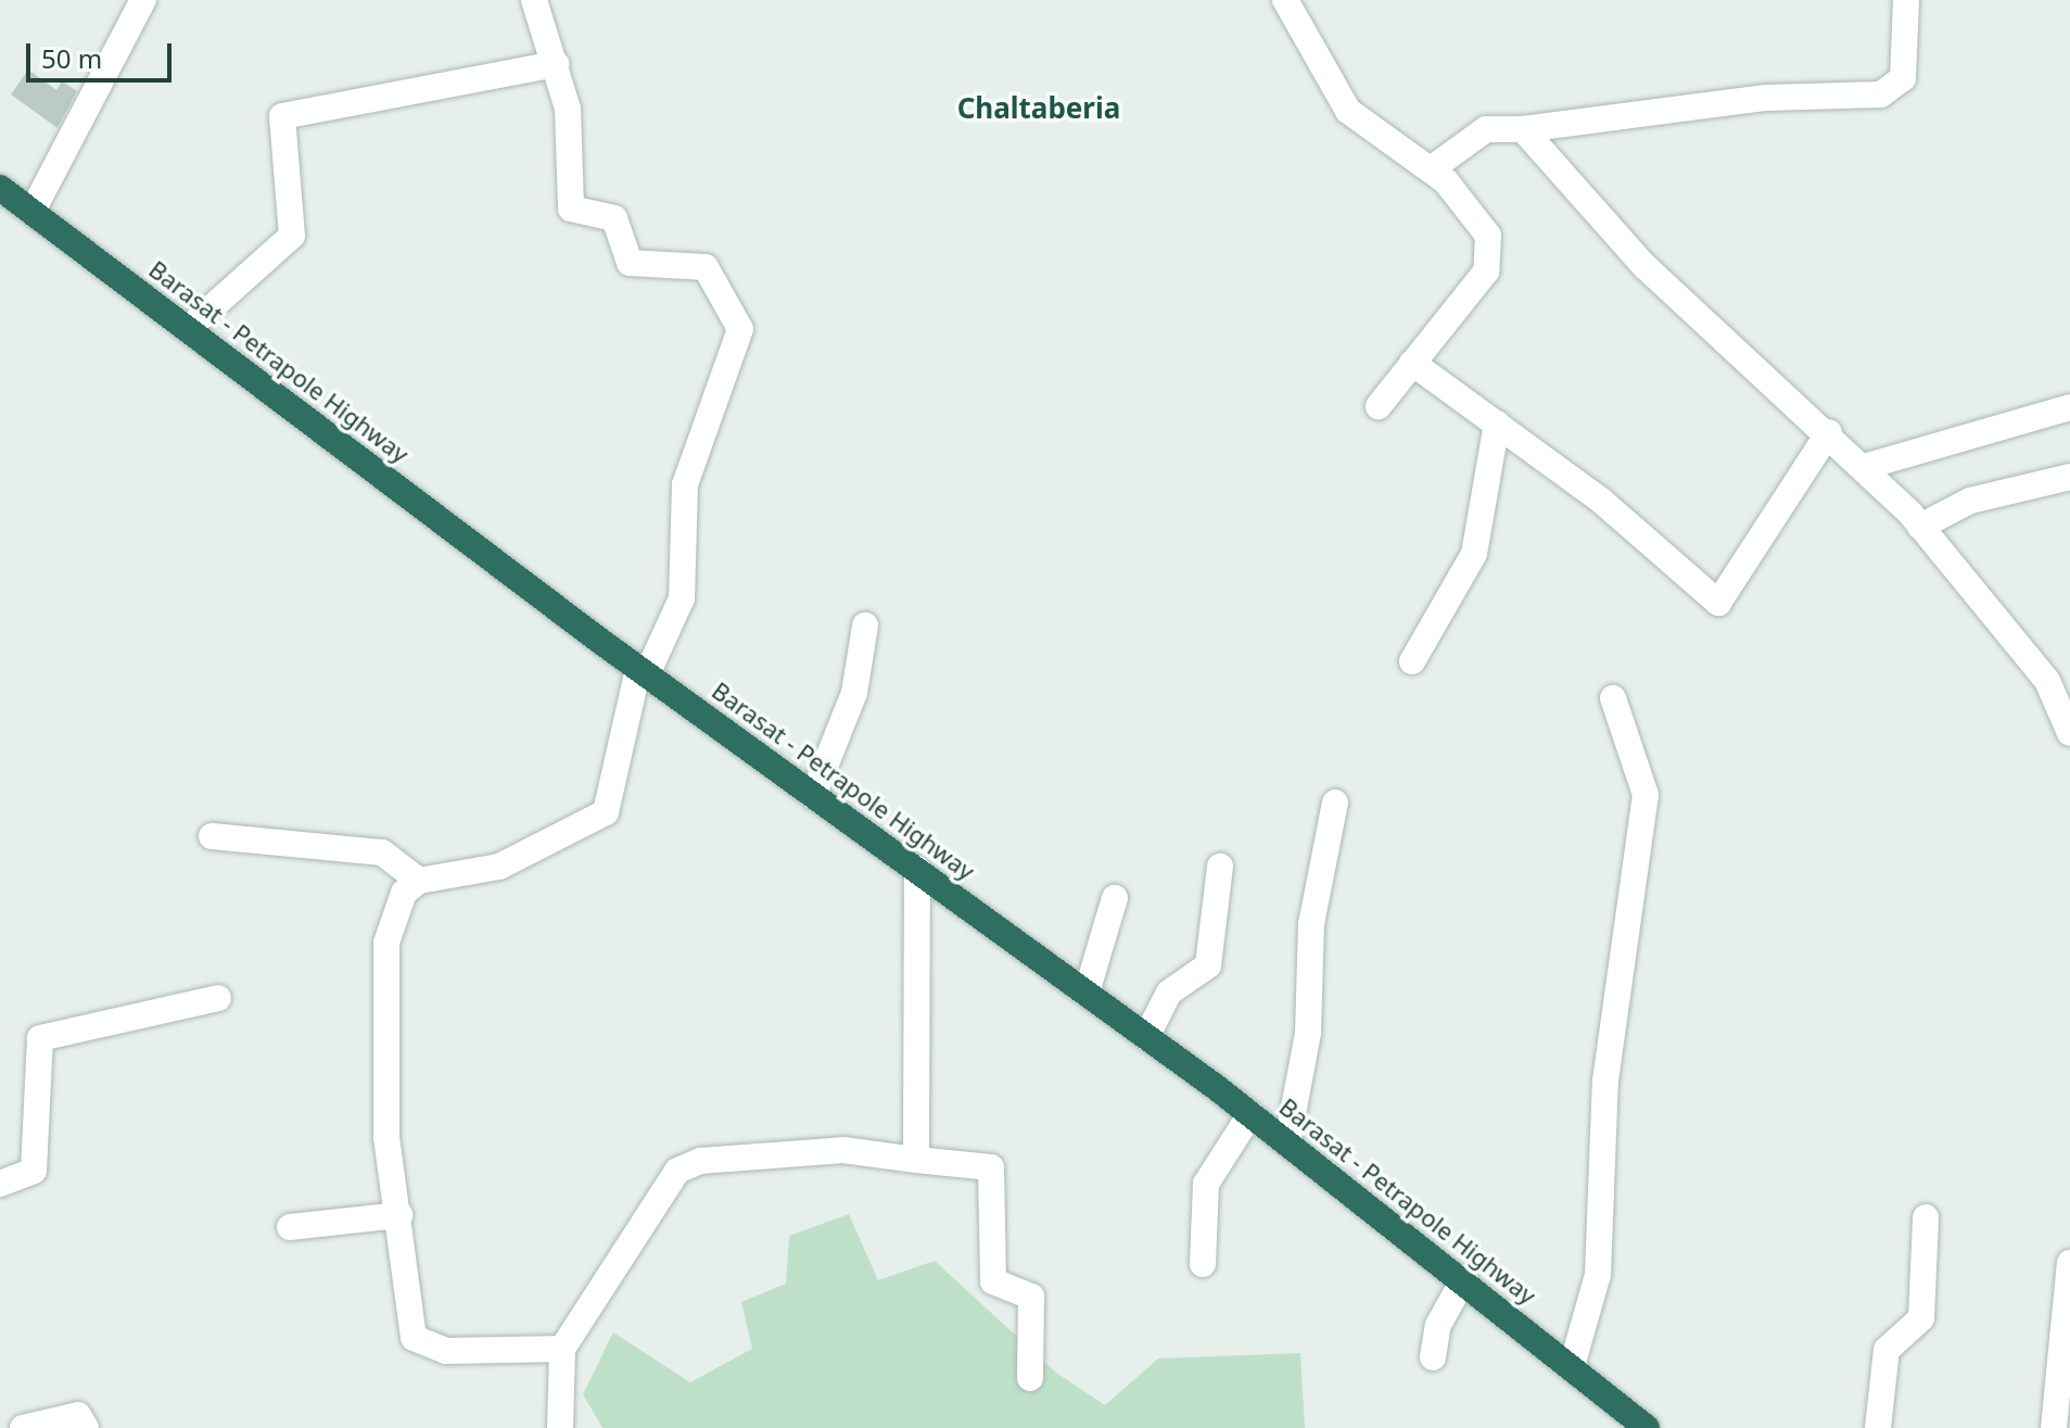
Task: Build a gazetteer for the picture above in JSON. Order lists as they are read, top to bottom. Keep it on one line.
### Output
{"streets":{"highway":["Barasat - Petrapole Highway"]},"districts":["Chaltaberia"],"scale_bar":"50 m"}
